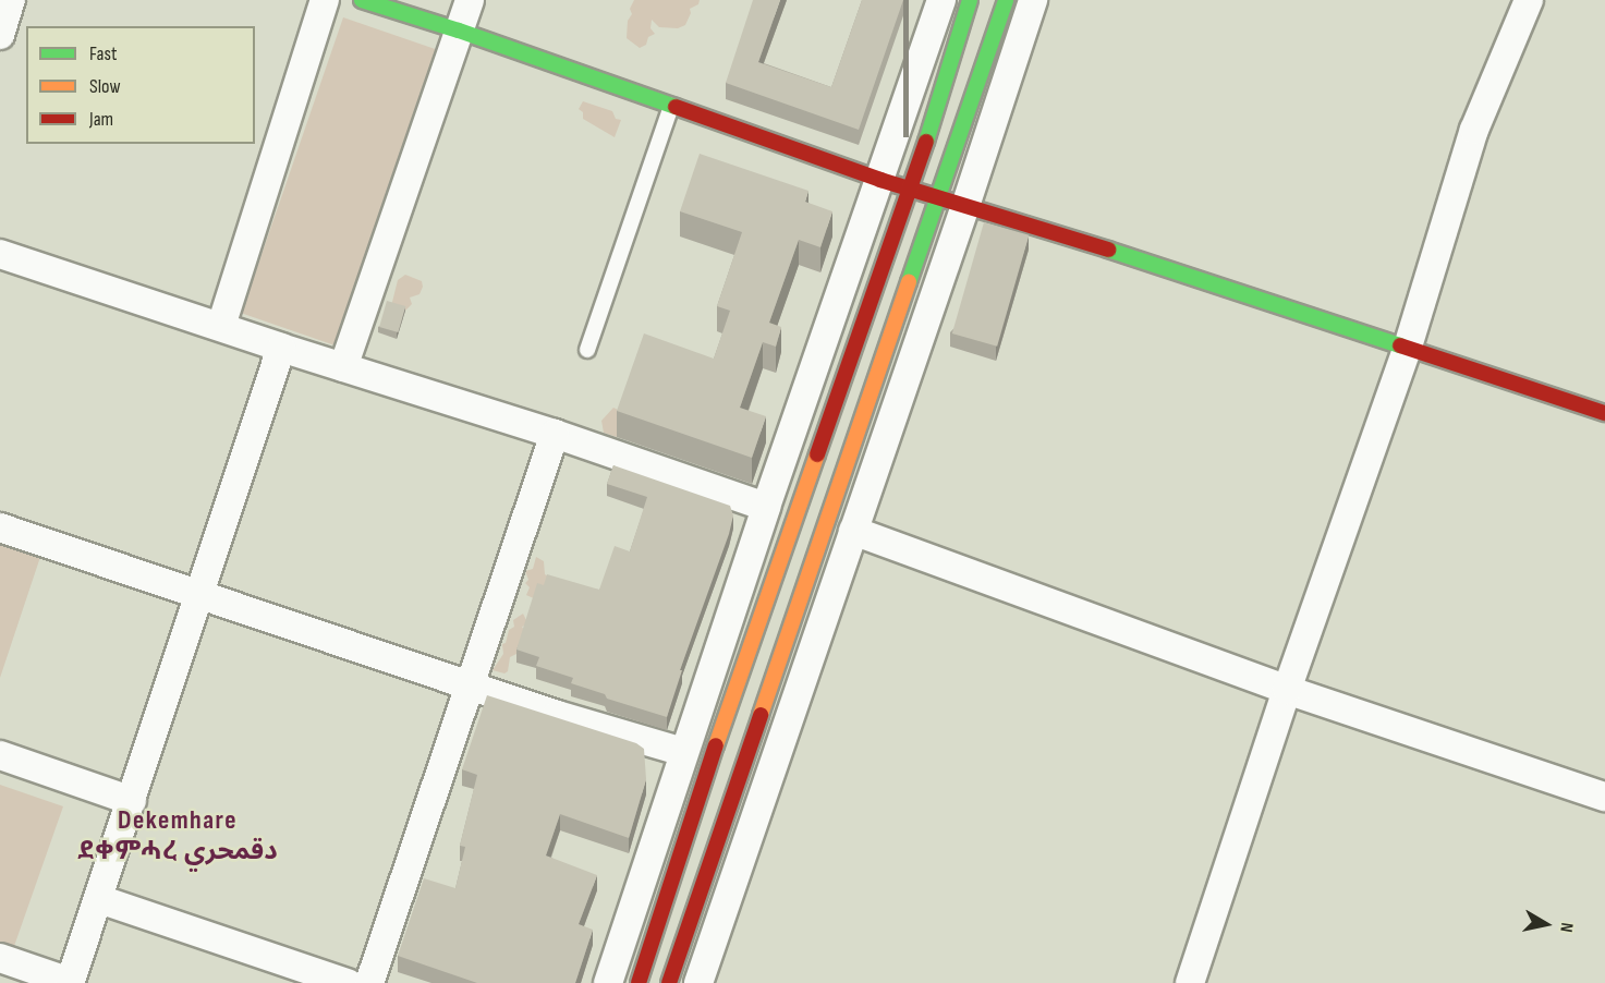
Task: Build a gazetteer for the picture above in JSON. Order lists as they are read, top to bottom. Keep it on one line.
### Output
{"districts":["Dekemhare ደቀምሓረ دقمحري"],"legend":["Fast","Slow","Jam"],"north":"right"}
